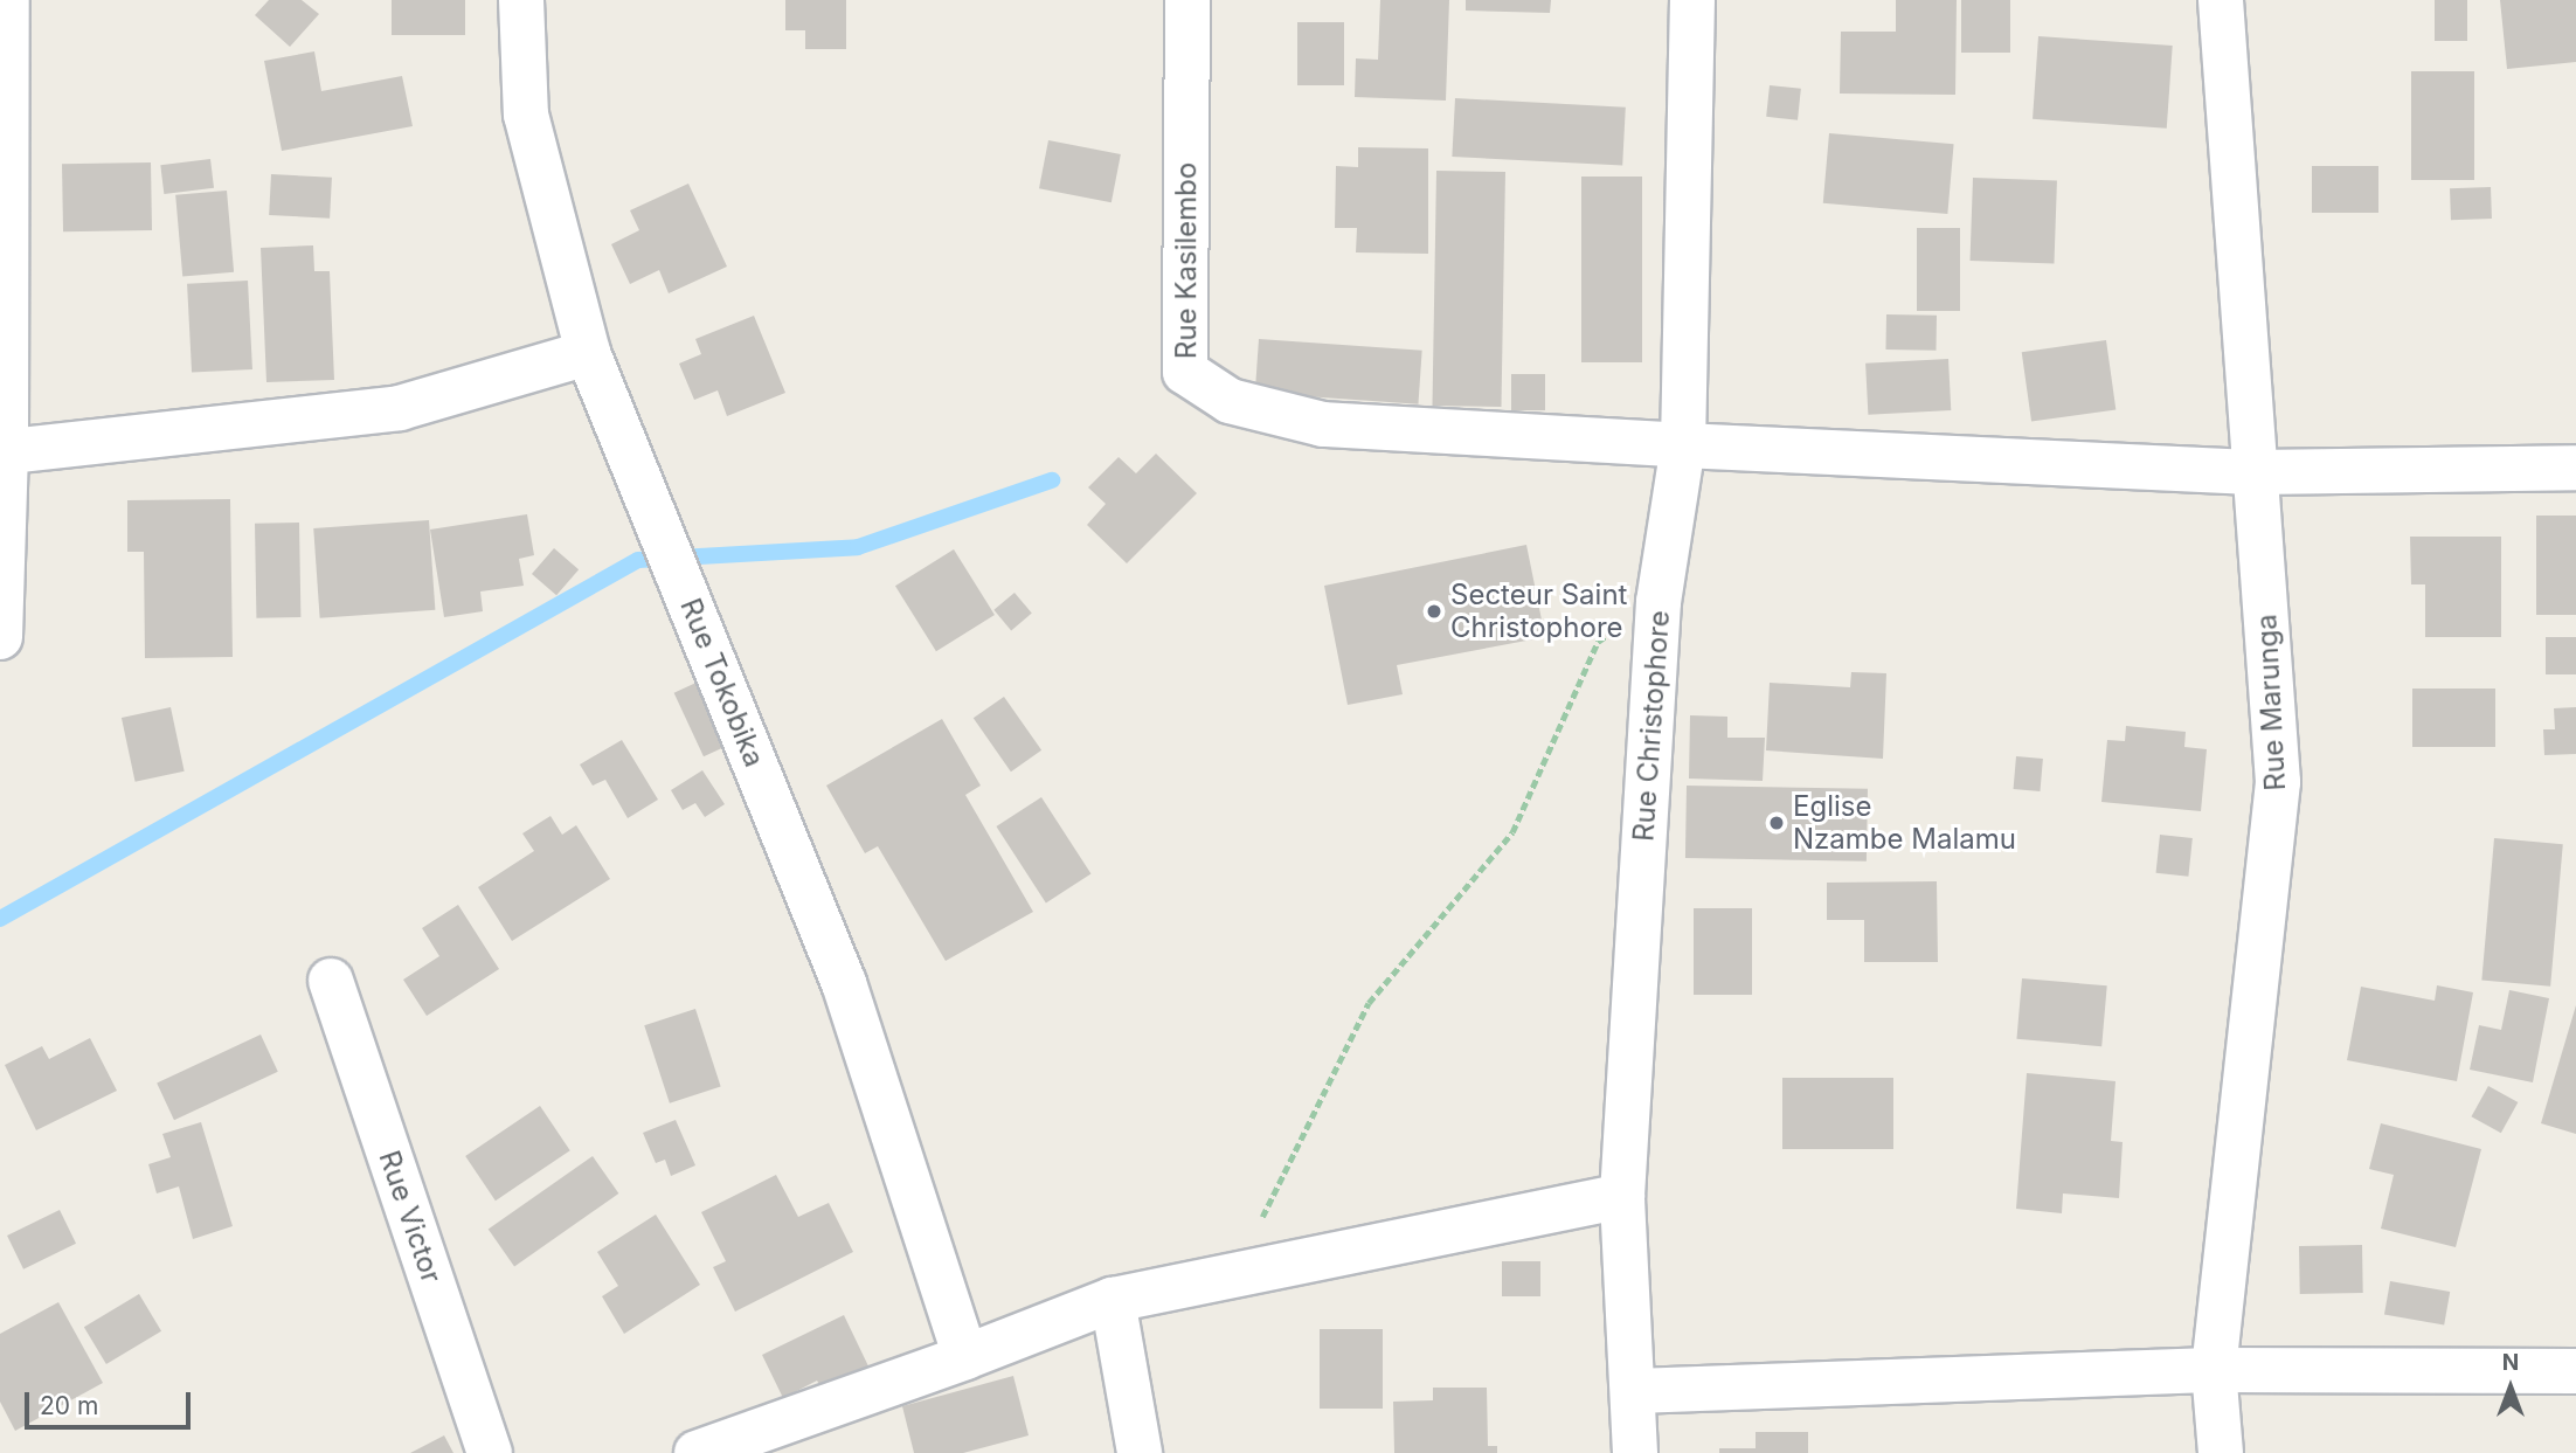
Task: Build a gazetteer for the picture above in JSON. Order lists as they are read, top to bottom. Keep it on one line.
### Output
{"streets":{"street":["Rue Kasilembo","Rue Tokobika","Rue Marunga","Rue Christophore","Rue Victor"]},"crossings":[["Rue Kasilembo","Rue Christophore"]],"places":["Secteur Saint Christophore","Eglise Nzambe Malamu"],"scale_bar":"20 m","north":"top"}
